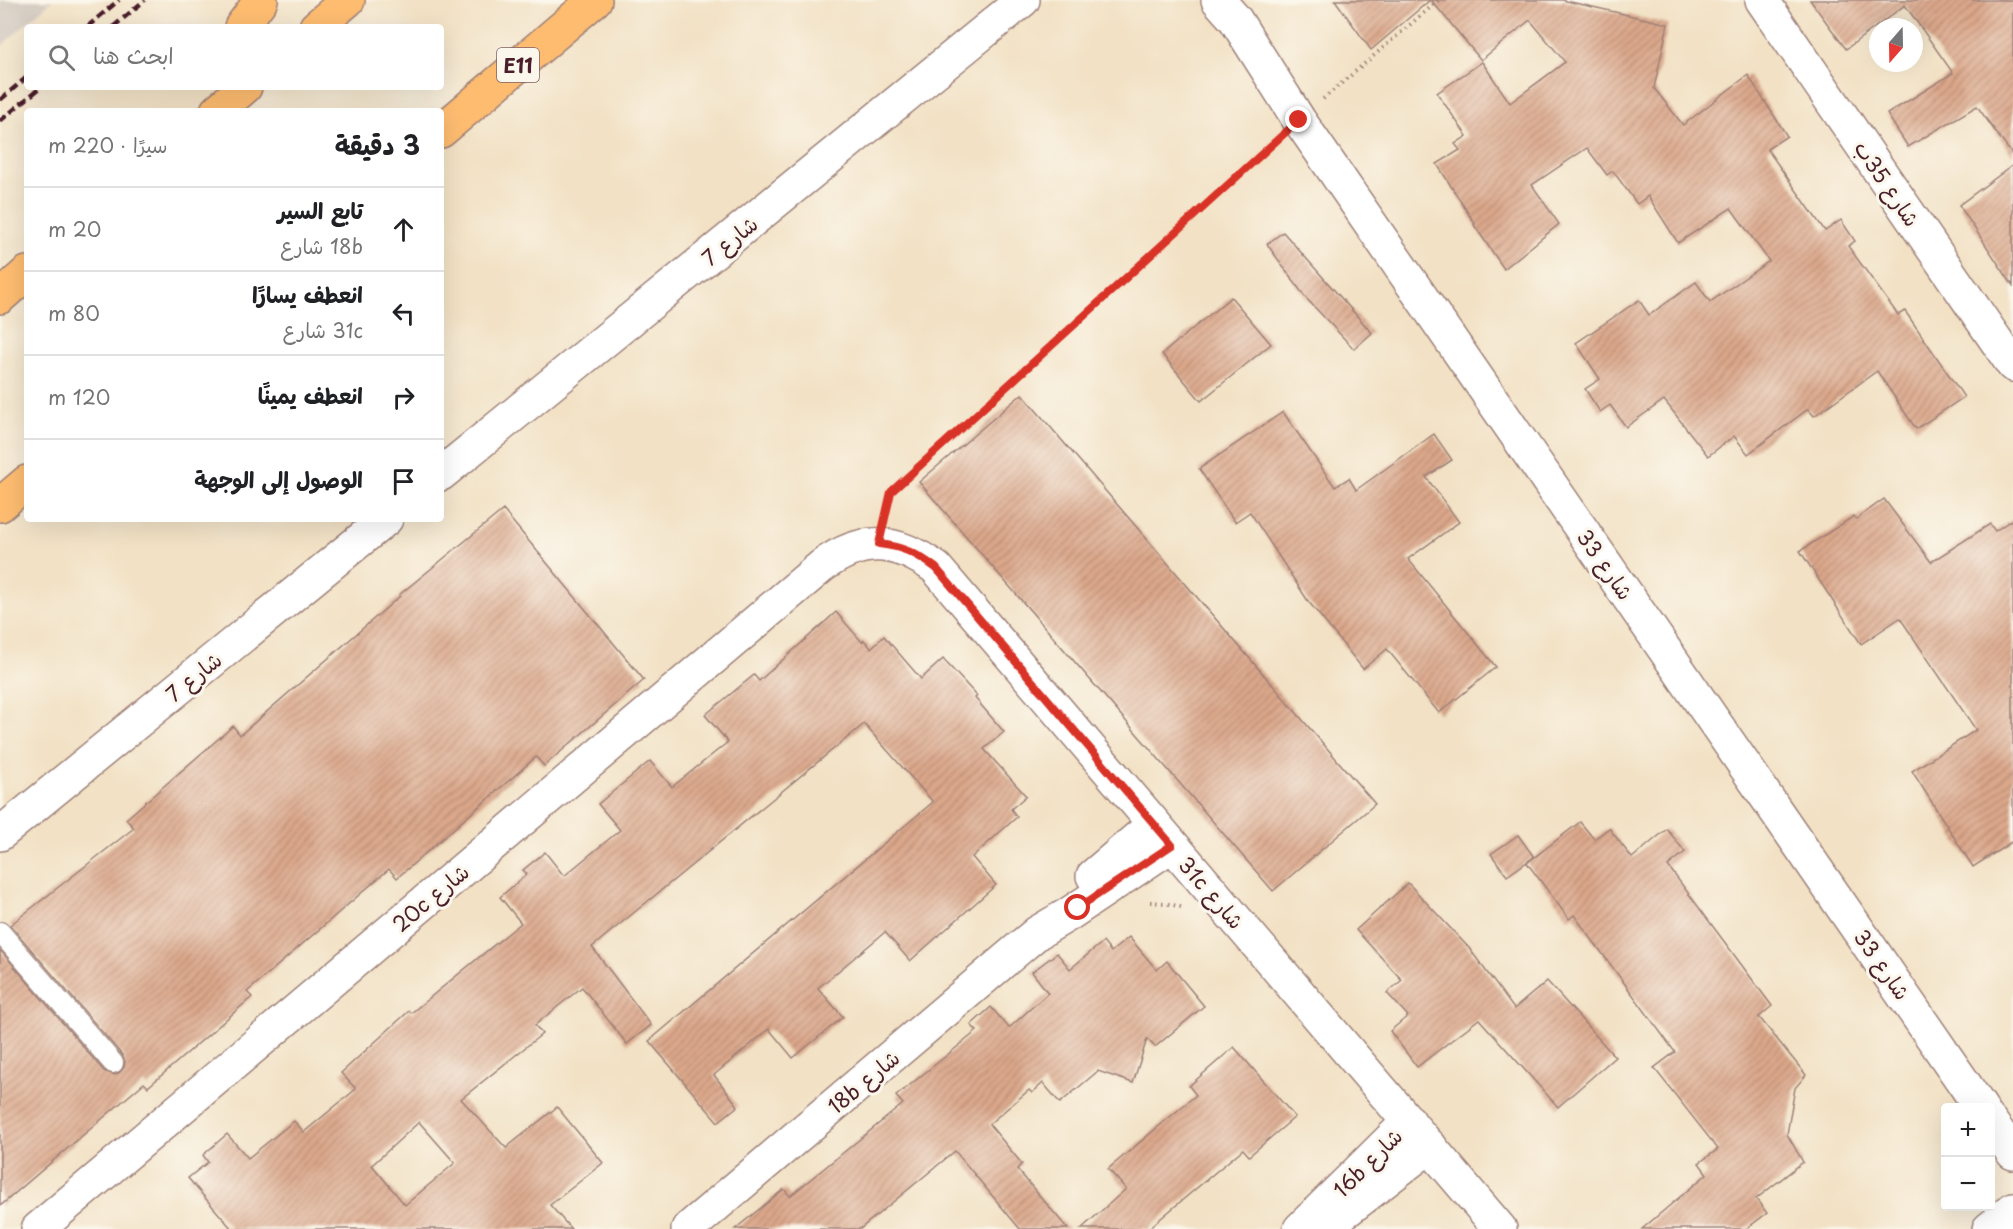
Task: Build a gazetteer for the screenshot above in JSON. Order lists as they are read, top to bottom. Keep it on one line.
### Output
{"streets":{"highway":["E11"],"street":["شارع 35ب","شارع 7","شارع 33","31c شارع","20c شارع","18b شارع","16b شارع"]},"crossings":[["31c شارع","20c شارع"],["31c شارع","18b شارع"],["31c شارع","16b شارع"]],"north":"bottom","page":{"search":"ابحث هنا","heading":["3 دقيقة","سيرًا · 220 m"],"list":[["تابع السير","18b شارع","20 m"],["انعطف يسارًا","31c شارع","80 m"],["انعطف يمينًا","120 m"],"الوصول إلى الوجهة"],"map_buttons":["+","−"]}}
